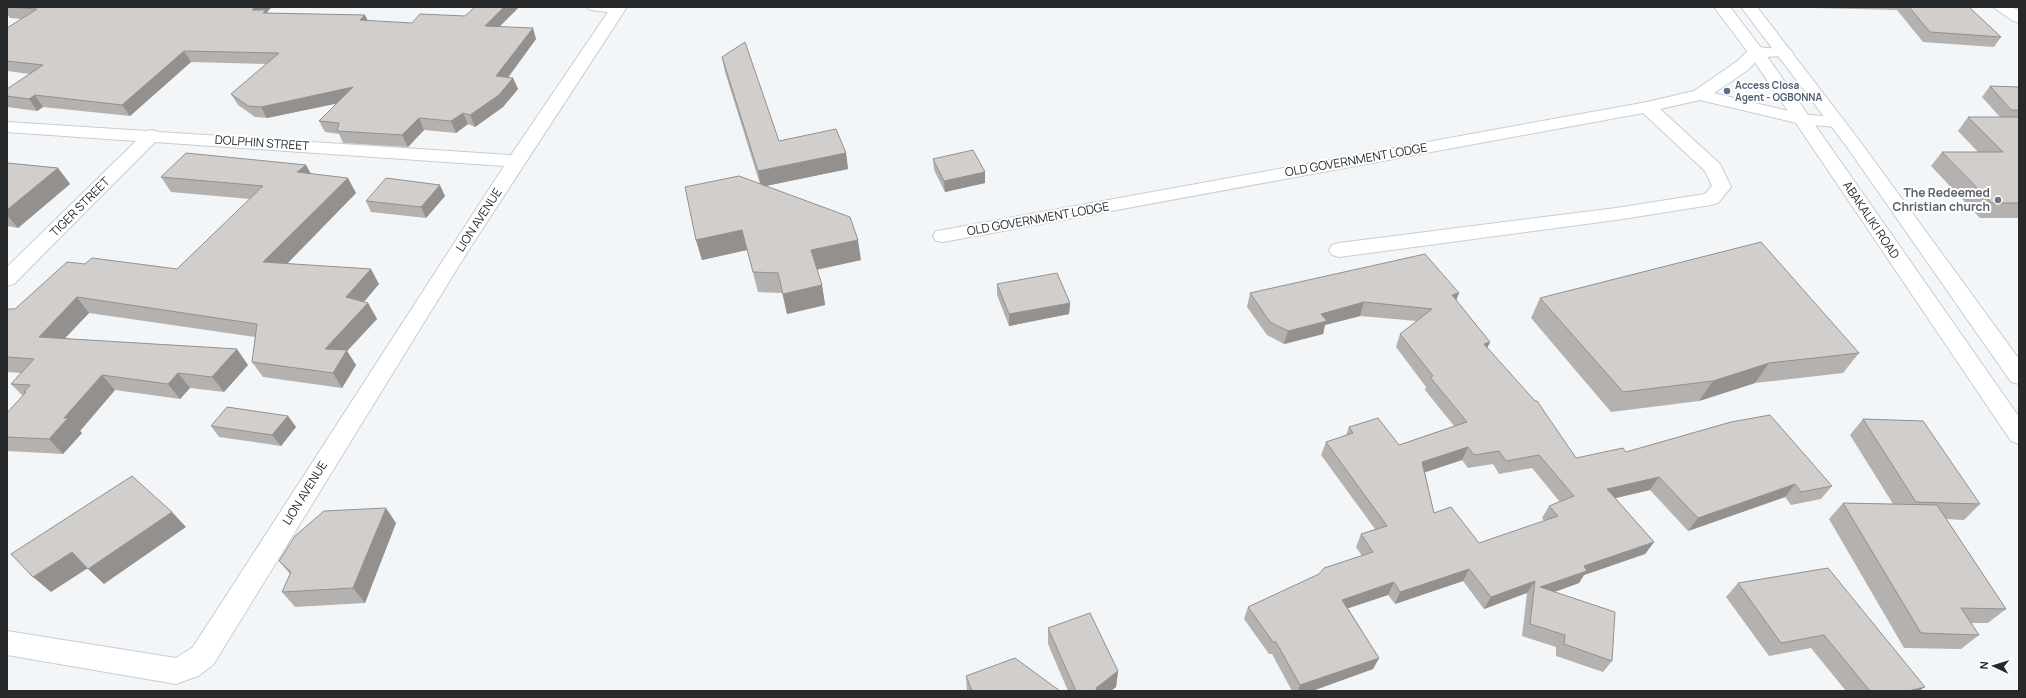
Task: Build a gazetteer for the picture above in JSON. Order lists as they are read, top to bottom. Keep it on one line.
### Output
{"streets":{"street":["DOLPHIN STREET","OLD GOVERNMENT LODGE","TIGER STREET","LION AVENUE","ABAKALIKI ROAD"]},"crossings":[["DOLPHIN STREET","TIGER STREET"],["DOLPHIN STREET","LION AVENUE"],["OLD GOVERNMENT LODGE","ABAKALIKI ROAD"]],"places":["Access Closa Agent - OGBONNA","The Redeemed Christian church"],"north":"left"}
